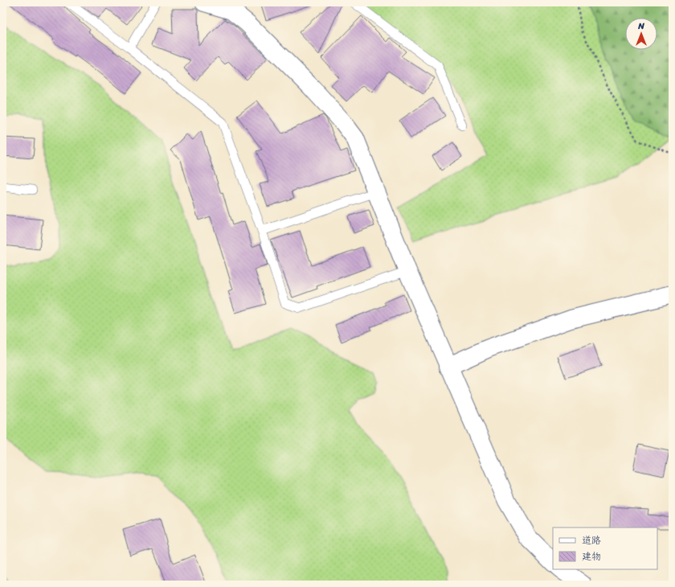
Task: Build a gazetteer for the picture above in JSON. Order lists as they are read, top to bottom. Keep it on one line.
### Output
{"legend":["道路","建物"],"north":"top"}
